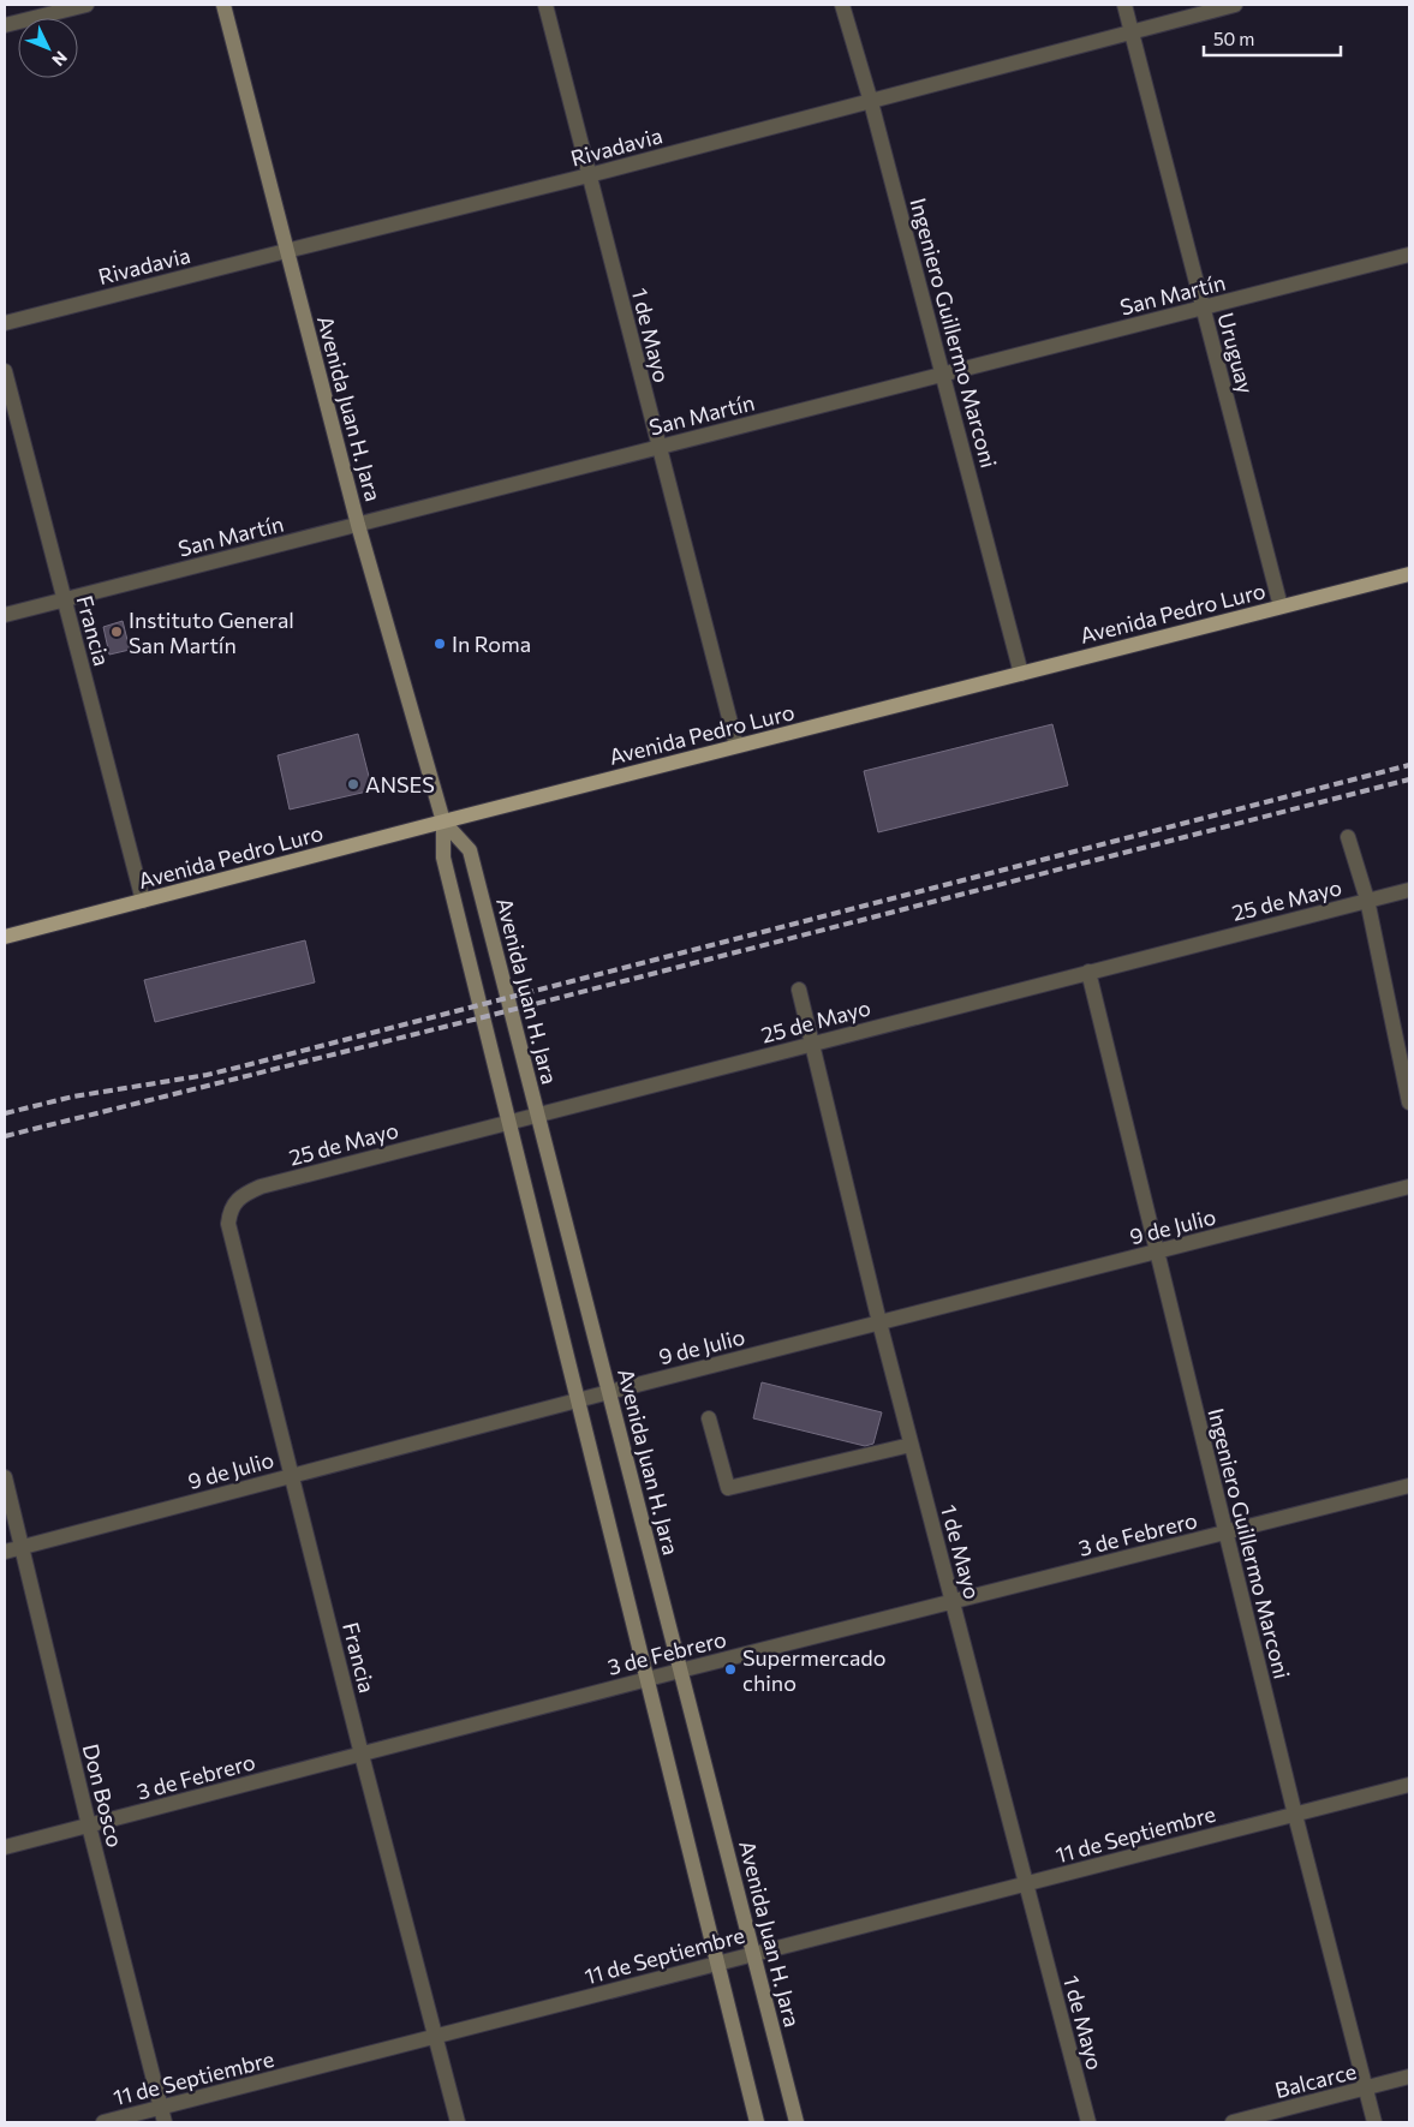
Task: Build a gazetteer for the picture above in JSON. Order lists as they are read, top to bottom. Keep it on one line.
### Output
{"streets":{"main road":["Avenida Juan H. Jara","Avenida Pedro Luro"],"street":["Rivadavia","San Martín","Ingeniero Guillermo Marconi","1 de Mayo","Uruguay","Francia","25 de Mayo","9 de Julio","3 de Febrero","Don Bosco","11 de Septiembre","Balcarce"]},"crossings":[["Rivadavia","Ingeniero Guillermo Marconi"],["Rivadavia","1 de Mayo"],["Rivadavia","Uruguay"],["Rivadavia","Avenida Juan H. Jara"],["San Martín","Ingeniero Guillermo Marconi"],["San Martín","1 de Mayo"],["San Martín","Uruguay"],["San Martín","Avenida Juan H. Jara"],["San Martín","Francia"],["Ingeniero Guillermo Marconi","Avenida Pedro Luro"],["Ingeniero Guillermo Marconi","25 de Mayo"],["Ingeniero Guillermo Marconi","9 de Julio"],["Ingeniero Guillermo Marconi","3 de Febrero"],["Ingeniero Guillermo Marconi","11 de Septiembre"],["Ingeniero Guillermo Marconi","Balcarce"],["1 de Mayo","Avenida Pedro Luro"],["1 de Mayo","25 de Mayo"],["1 de Mayo","9 de Julio"],["1 de Mayo","3 de Febrero"],["1 de Mayo","11 de Septiembre"],["Uruguay","Avenida Pedro Luro"],["Avenida Juan H. Jara","Avenida Pedro Luro"],["Avenida Juan H. Jara","25 de Mayo"],["Avenida Juan H. Jara","9 de Julio"],["Avenida Juan H. Jara","3 de Febrero"],["Avenida Juan H. Jara","11 de Septiembre"],["Avenida Pedro Luro","Francia"],["Francia","25 de Mayo"],["Francia","9 de Julio"],["Francia","3 de Febrero"],["Francia","11 de Septiembre"],["9 de Julio","Don Bosco"],["3 de Febrero","Don Bosco"],["Don Bosco","11 de Septiembre"]],"places":["Instituto General San Martín","In Roma","ANSES","Supermercado chino"],"scale_bar":"50 m","north":"bottom right"}
